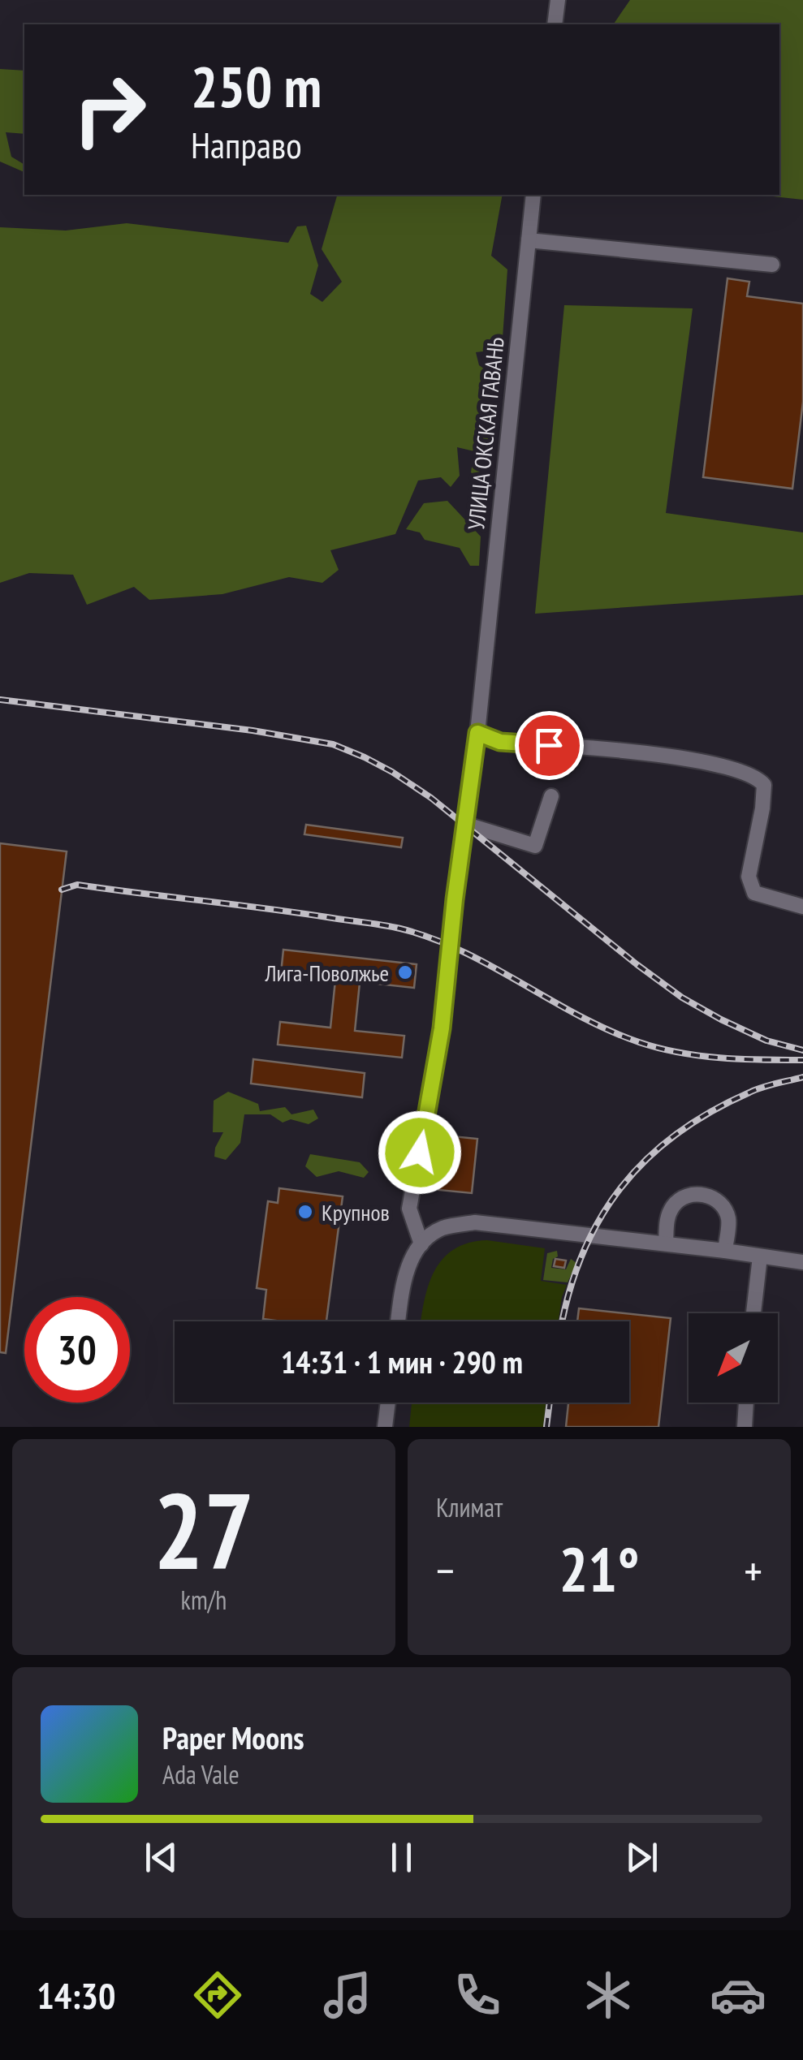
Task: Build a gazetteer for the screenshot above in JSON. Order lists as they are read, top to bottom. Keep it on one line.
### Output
{"streets":{"street":["УЛИЦА ОКСКАЯ ГАВАНЬ"]},"places":["Лига-Поволжье","Крупнов"],"north":"bottom left","page":{"turn":["250 m","Направо"],"limit":"30","trip":"14:31 · 1 мин · 290 m","tile":[["27","km/h"],"Климат"],"heat":["−","21°","+"],"song":["Paper Moons","Ada Vale"],"tabs":"14:30"}}
